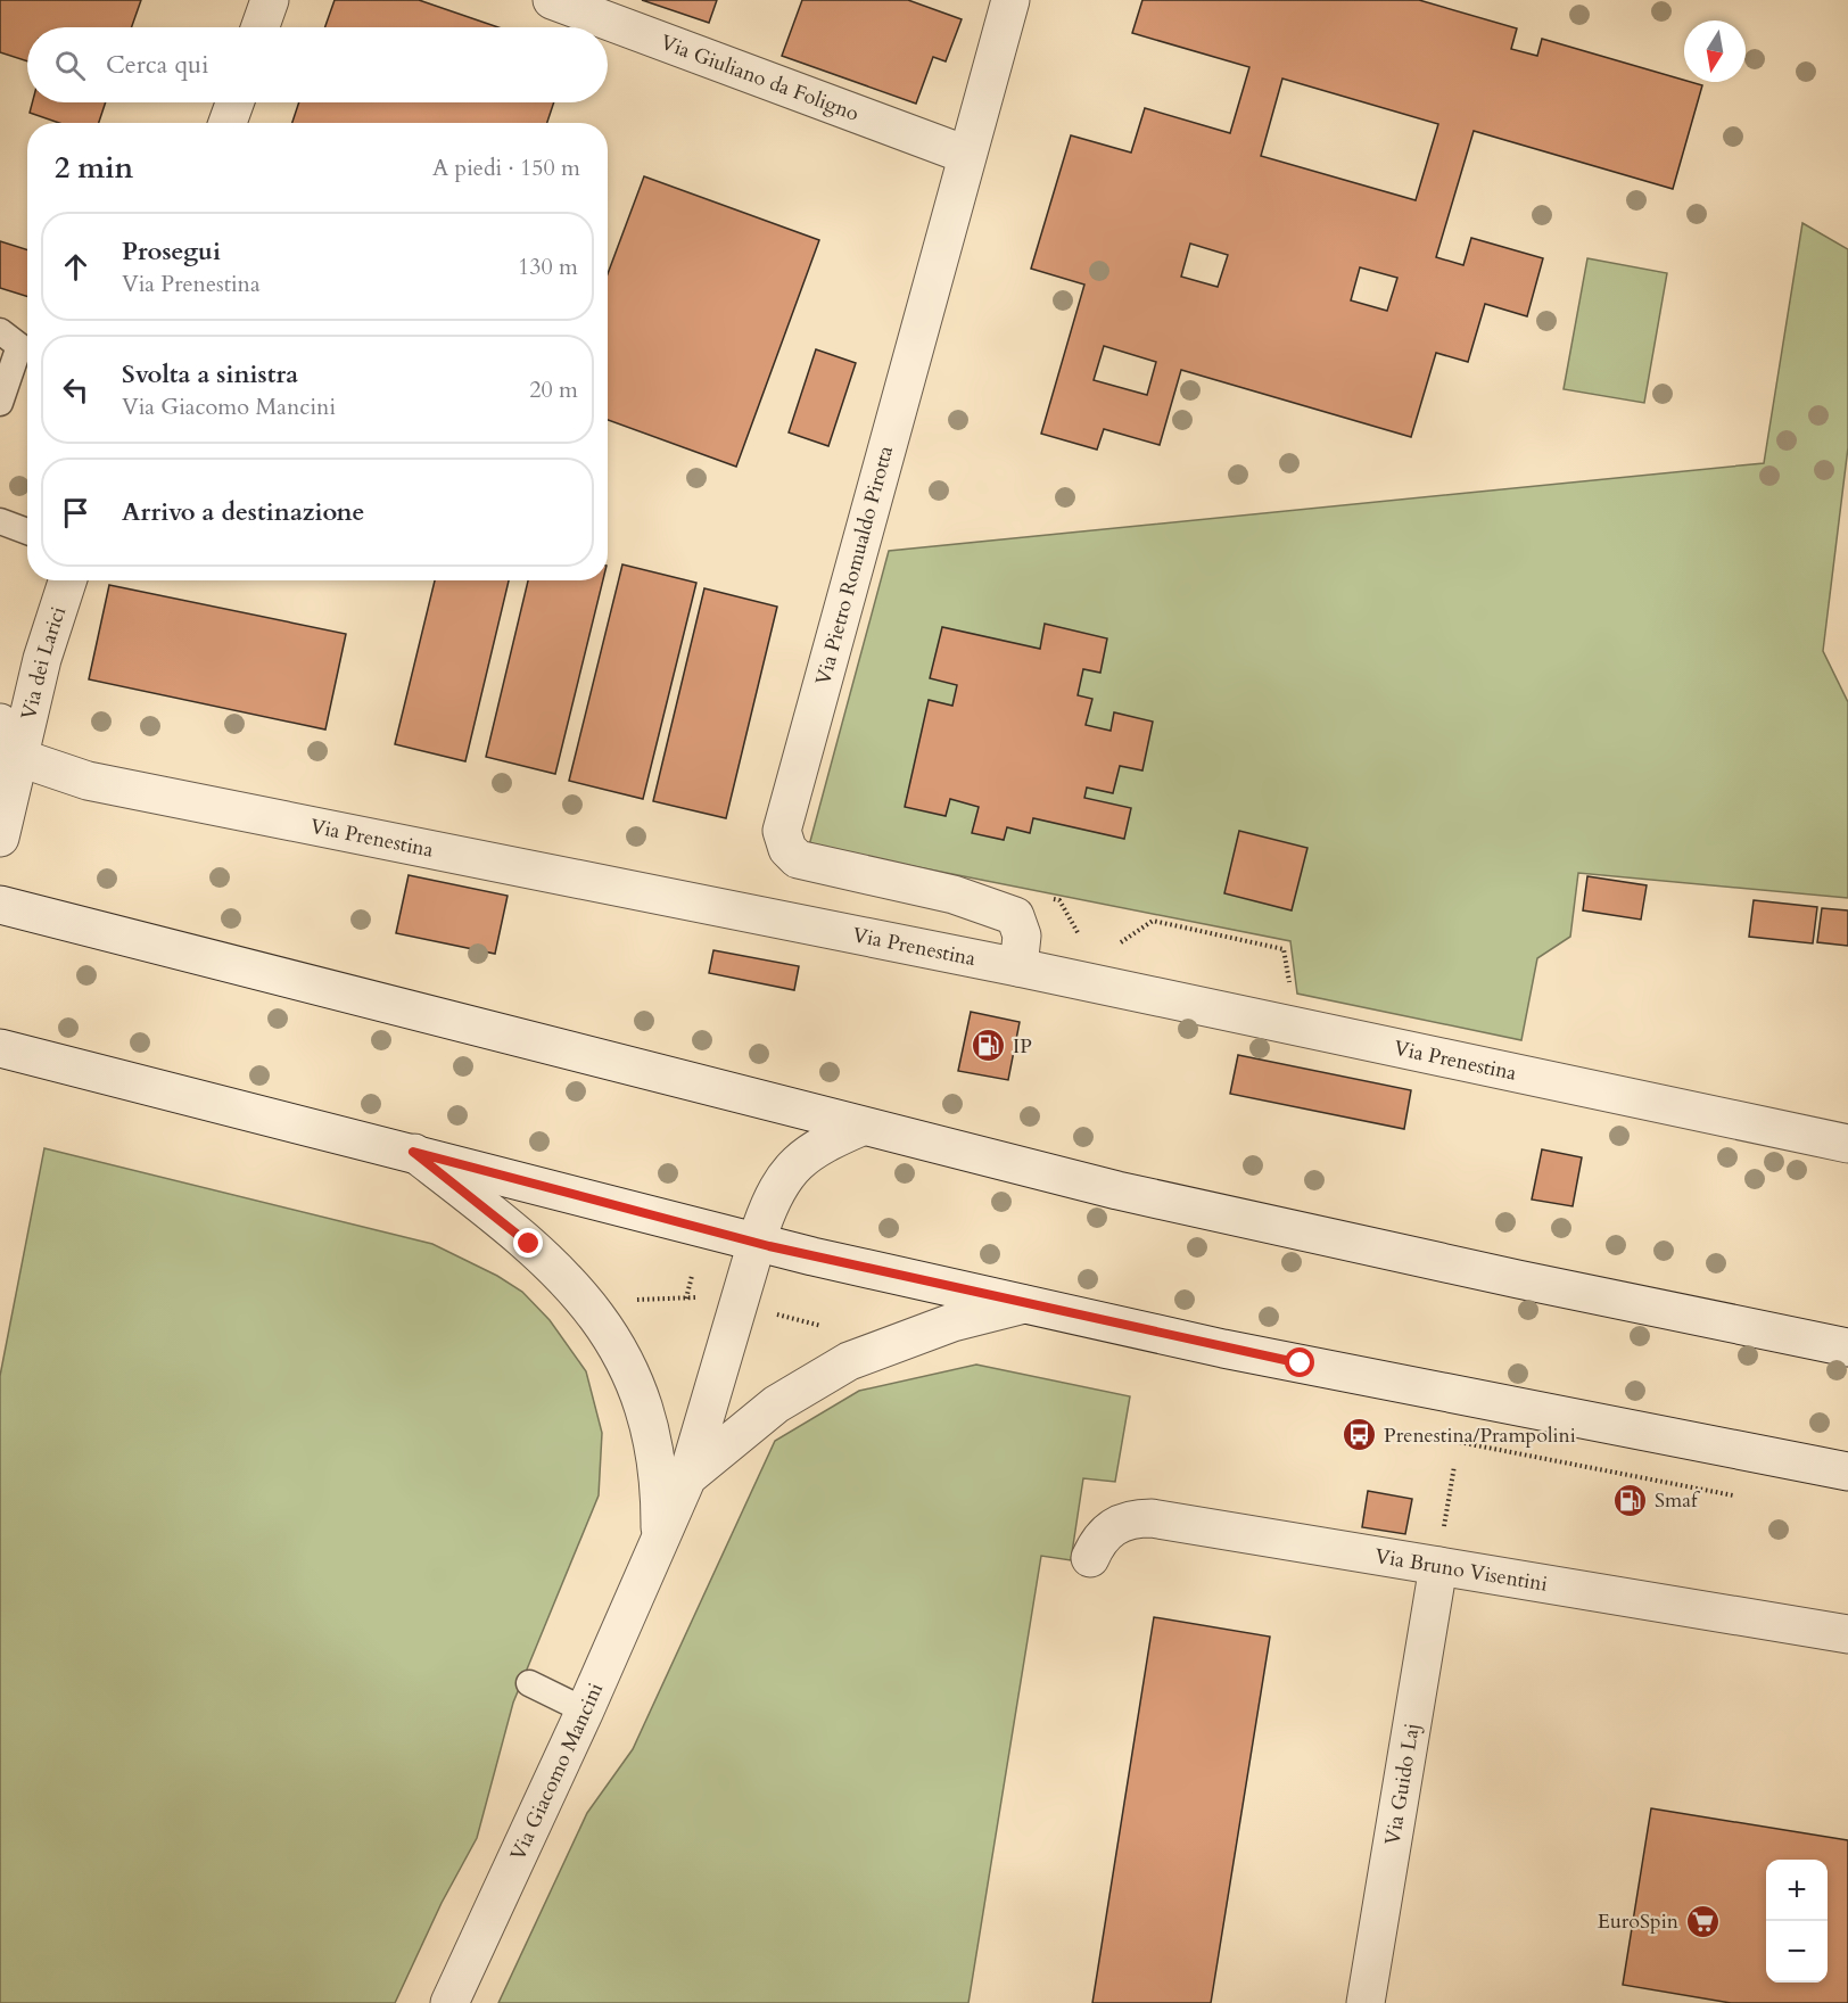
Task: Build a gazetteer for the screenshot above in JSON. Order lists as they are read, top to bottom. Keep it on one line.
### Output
{"streets":{"street":["Via Giuliano da Foligno","Via Pietro Romualdo Pirotta","Via dei Larici","Via Prenestina","Via Bruno Visentini","Via Giacomo Mancini","Via Guido Laj"]},"crossings":[["Via Giuliano da Foligno","Via Pietro Romualdo Pirotta"],["Via Pietro Romualdo Pirotta","Via Prenestina"],["Via dei Larici","Via Prenestina"],["Via Bruno Visentini","Via Guido Laj"]],"places":{"fuel station":["IP","Smaf"],"bus stop":["Prenestina/Prampolini"],"supermarket":["EuroSpin"]},"north":"bottom","page":{"search":"Cerca qui","heading":["2 min","A piedi · 150 m"],"list":[["Prosegui","Via Prenestina","130 m"],["Svolta a sinistra","Via Giacomo Mancini","20 m"],"Arrivo a destinazione"],"map_buttons":["+","−"]}}
